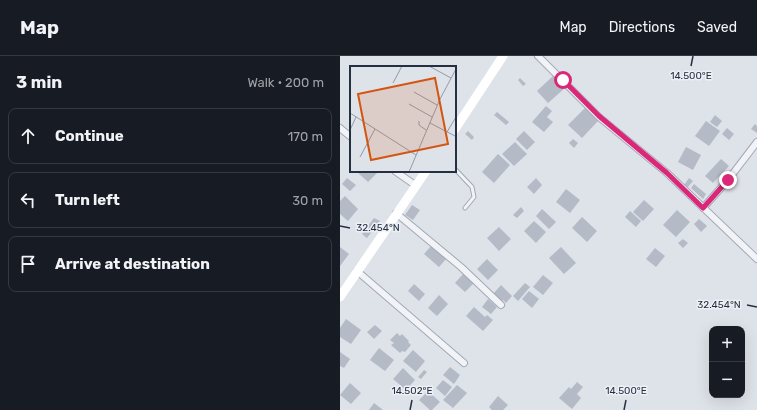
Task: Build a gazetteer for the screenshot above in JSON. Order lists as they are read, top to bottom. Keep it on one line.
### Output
{"page":{"header":"Map","nav":["Map","Directions","Saved"],"heading":["3 min","Walk · 200 m"],"list":[["Continue","170 m"],["Turn left","30 m"],"Arrive at destination"],"map_buttons":["+","−"]},"coordinates":["14.500°E","32.454°N","14.502°E"]}
